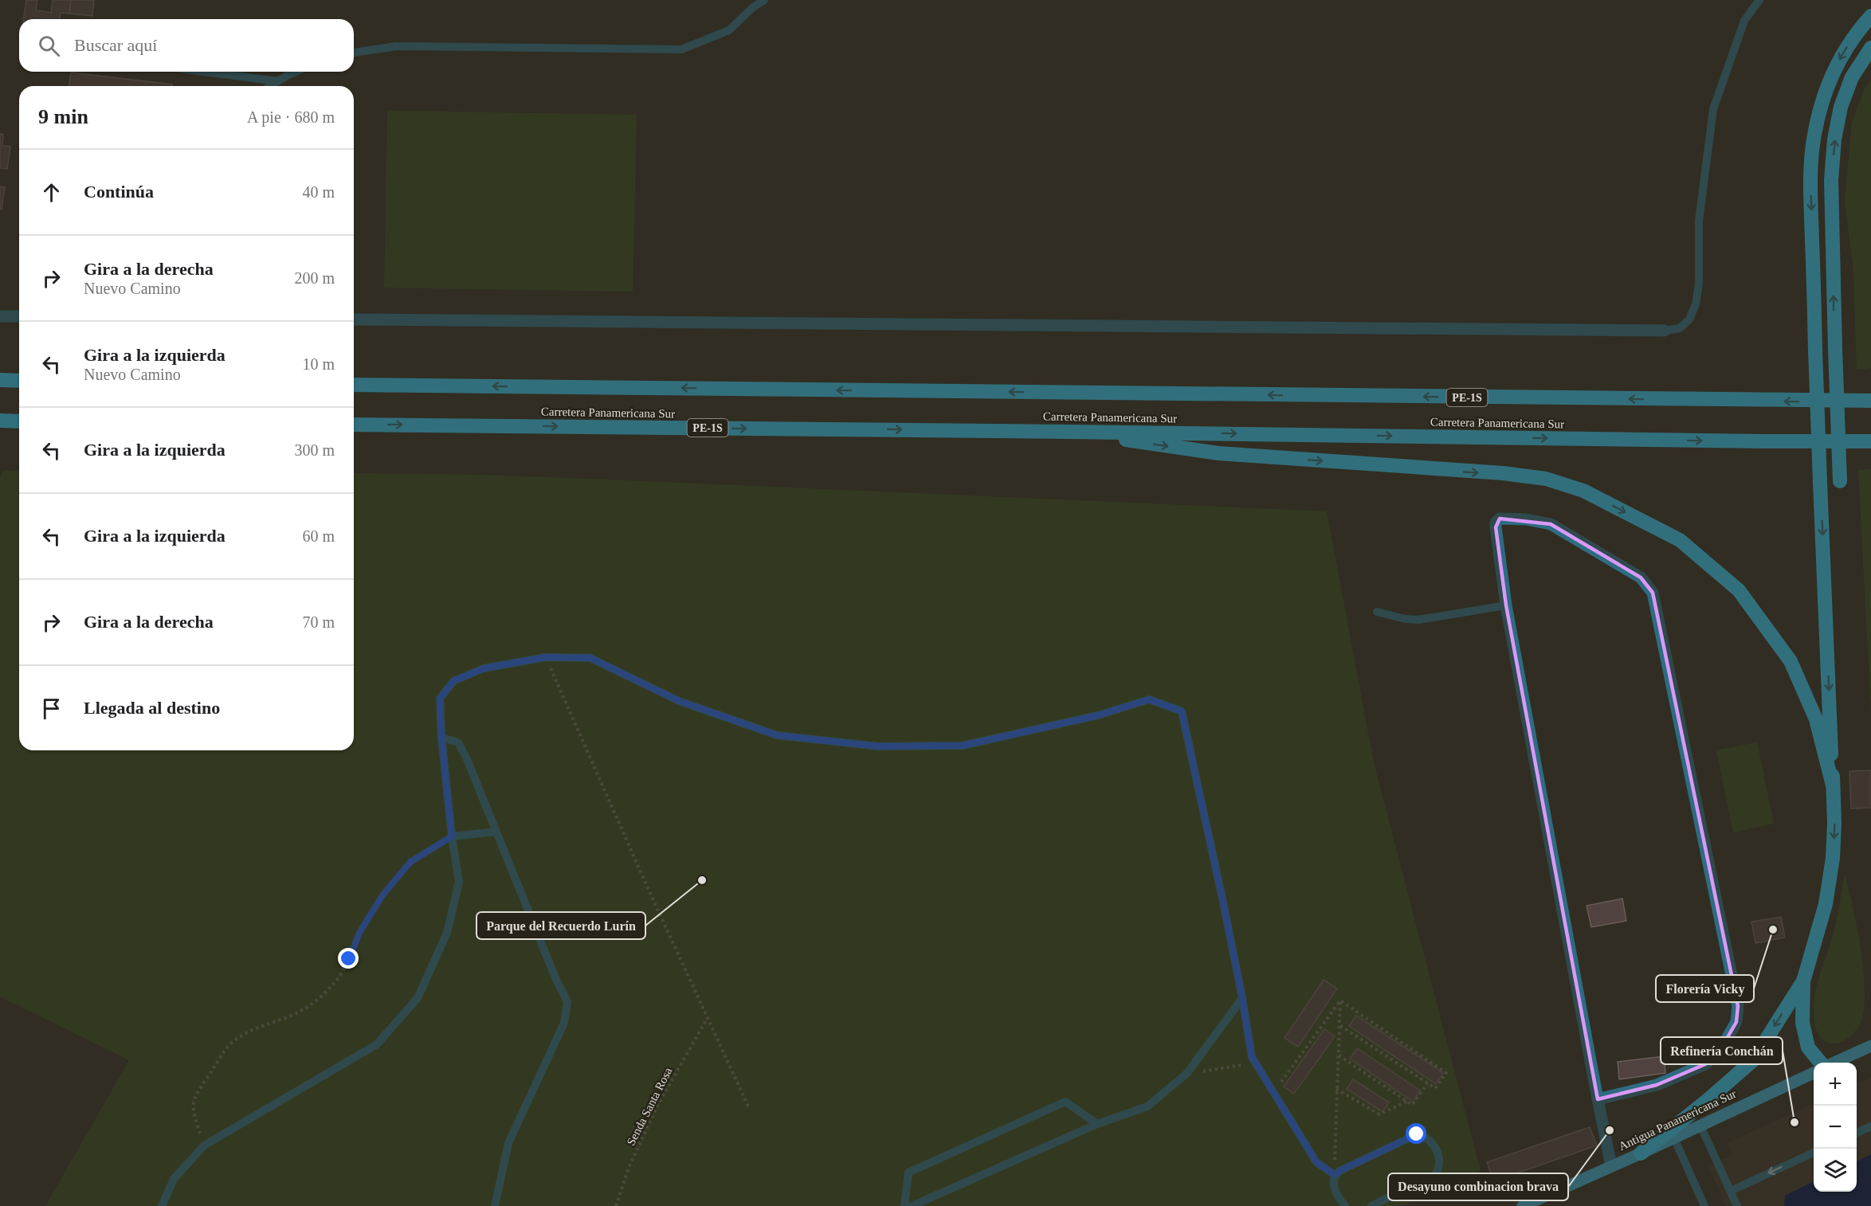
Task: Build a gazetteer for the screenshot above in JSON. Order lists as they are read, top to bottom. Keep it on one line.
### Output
{"streets":{"highway":["PE-1S","Carretera Panamericana Sur"],"main road":["Antigua Panamericana Sur"],"path":["Senda Santa Rosa"]},"places":["Parque del Recuerdo Lurín","Florería Vicky","Refinería Conchán","Desayuno combinacion brava"],"page":{"search":"Buscar aquí","heading":["9 min","A pie · 680 m"],"list":[["Continúa","40 m"],["Gira a la derecha","Nuevo Camino","200 m"],["Gira a la izquierda","Nuevo Camino","10 m"],["Gira a la izquierda","300 m"],["Gira a la izquierda","60 m"],["Gira a la derecha","70 m"],"Llegada al destino"],"map_buttons":["+","−"]}}
